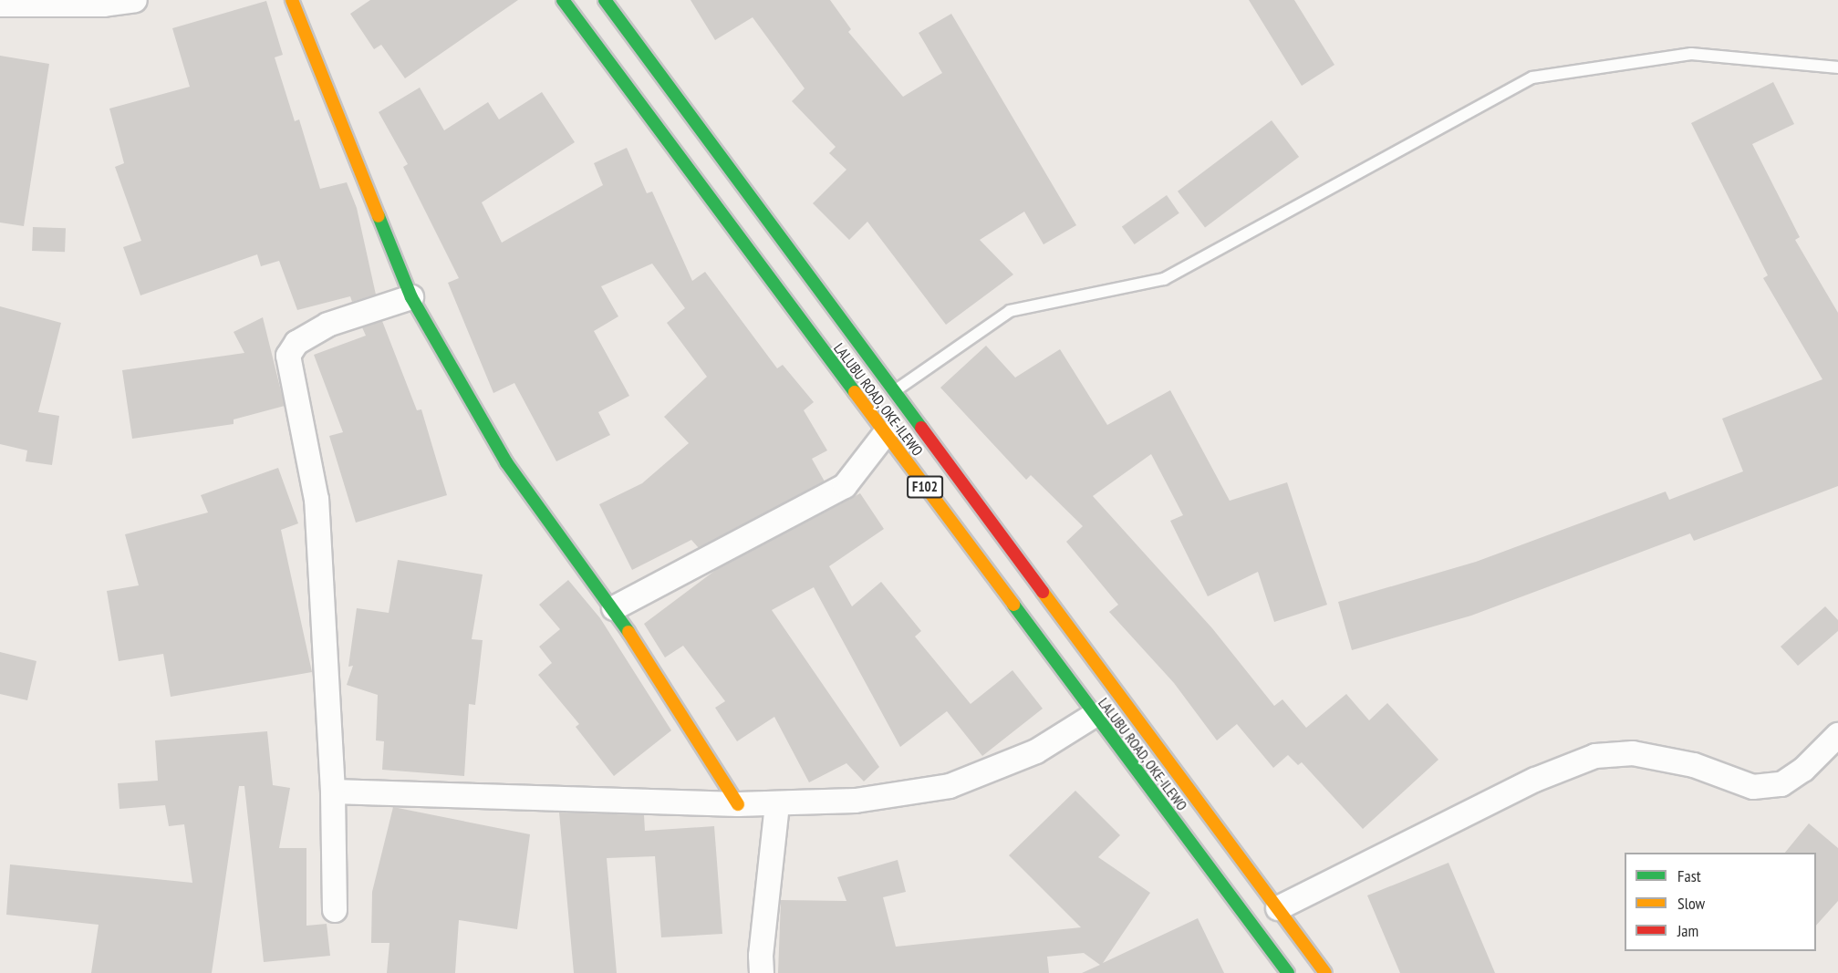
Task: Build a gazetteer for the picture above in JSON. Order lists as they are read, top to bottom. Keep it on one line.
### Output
{"streets":{"main road":["LALUBU ROAD, OKE-ILEWO","F102"]},"legend":["Fast","Slow","Jam"]}
